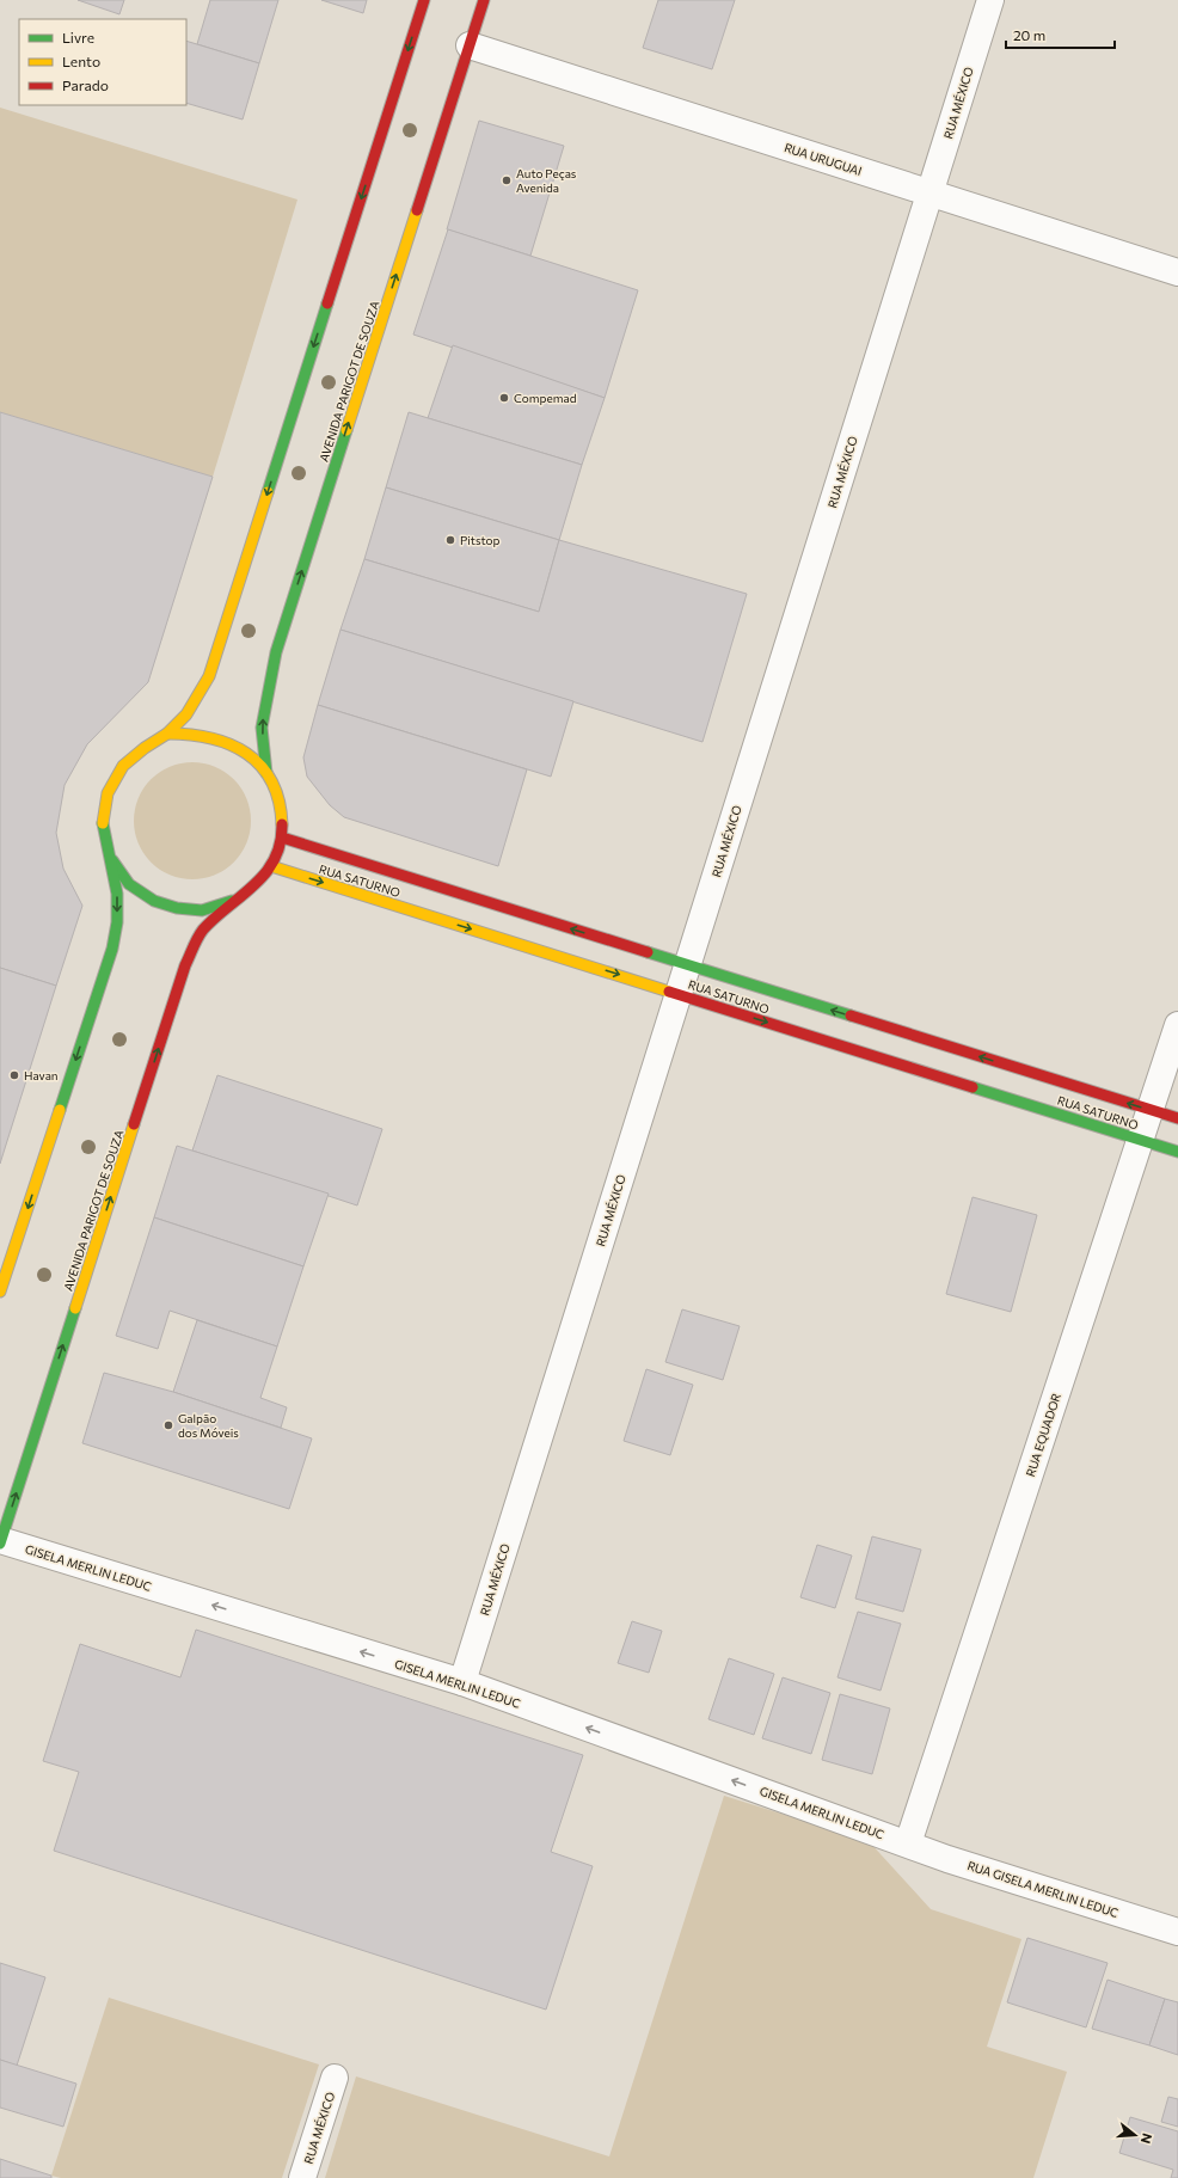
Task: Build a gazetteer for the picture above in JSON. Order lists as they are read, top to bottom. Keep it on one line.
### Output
{"streets":{"main road":["AVENIDA PARIGOT DE SOUZA","RUA SATURNO"],"street":["RUA MÉXICO","RUA URUGUAI","RUA EQUADOR","GISELA MERLIN LEDUC","RUA GISELA MERLIN LEDUC"]},"crossings":[["RUA MÉXICO","RUA URUGUAI"],["RUA MÉXICO","RUA SATURNO"],["RUA MÉXICO","GISELA MERLIN LEDUC"],["RUA URUGUAI","AVENIDA PARIGOT DE SOUZA"],["AVENIDA PARIGOT DE SOUZA","RUA SATURNO"],["AVENIDA PARIGOT DE SOUZA","GISELA MERLIN LEDUC"],["RUA SATURNO","RUA EQUADOR"],["RUA EQUADOR","GISELA MERLIN LEDUC"],["RUA EQUADOR","RUA GISELA MERLIN LEDUC"],["GISELA MERLIN LEDUC","RUA GISELA MERLIN LEDUC"]],"one_way":["GISELA MERLIN LEDUC"],"places":["Auto Peças Avenida","Compemad","Pitstop","Havan","Galpão dos Móveis"],"legend":["Livre","Lento","Parado"],"scale_bar":"20 m","north":"right"}
